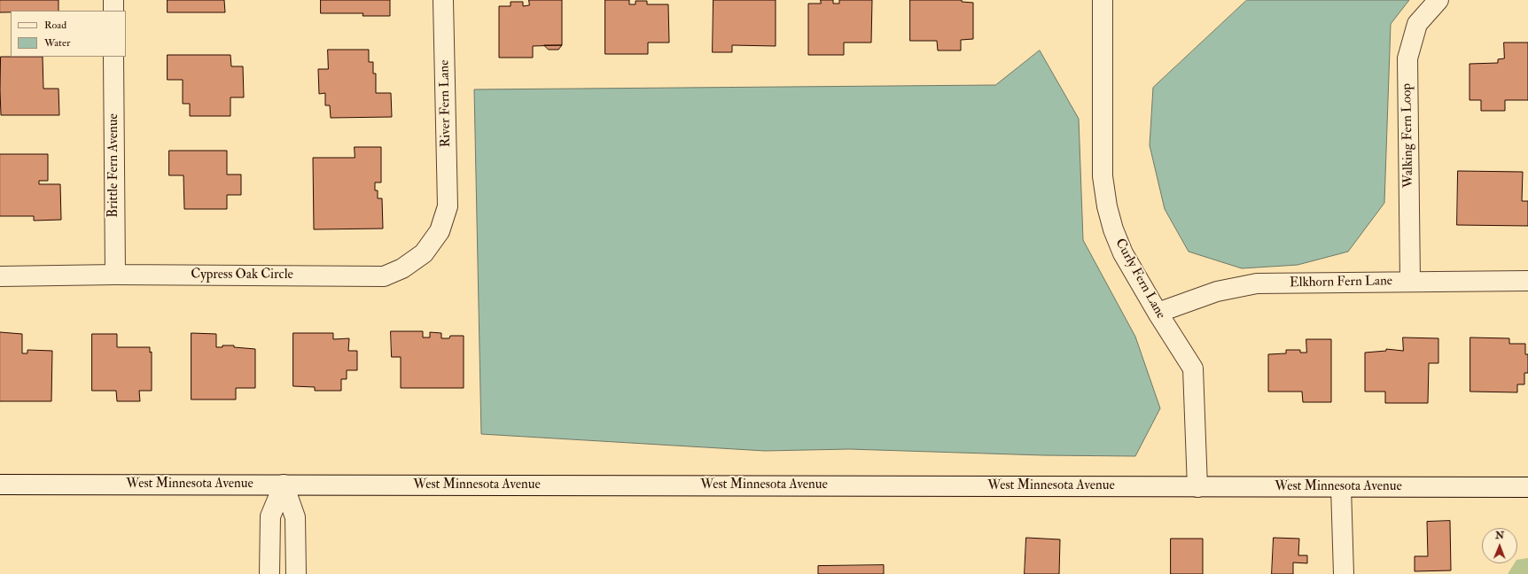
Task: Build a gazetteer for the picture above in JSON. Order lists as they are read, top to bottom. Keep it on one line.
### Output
{"streets":{"street":["River Fern Lane","Walking Fern Loop","Brittle Fern Avenue","Cypress Oak Circle","Curly Fern Lane","Elkhorn Fern Lane","West Minnesota Avenue"]},"crossings":[["River Fern Lane","Cypress Oak Circle"],["Walking Fern Loop","Elkhorn Fern Lane"],["Brittle Fern Avenue","Cypress Oak Circle"],["Curly Fern Lane","Elkhorn Fern Lane"],["Curly Fern Lane","West Minnesota Avenue"]],"legend":["Road","Water"],"north":"top"}
